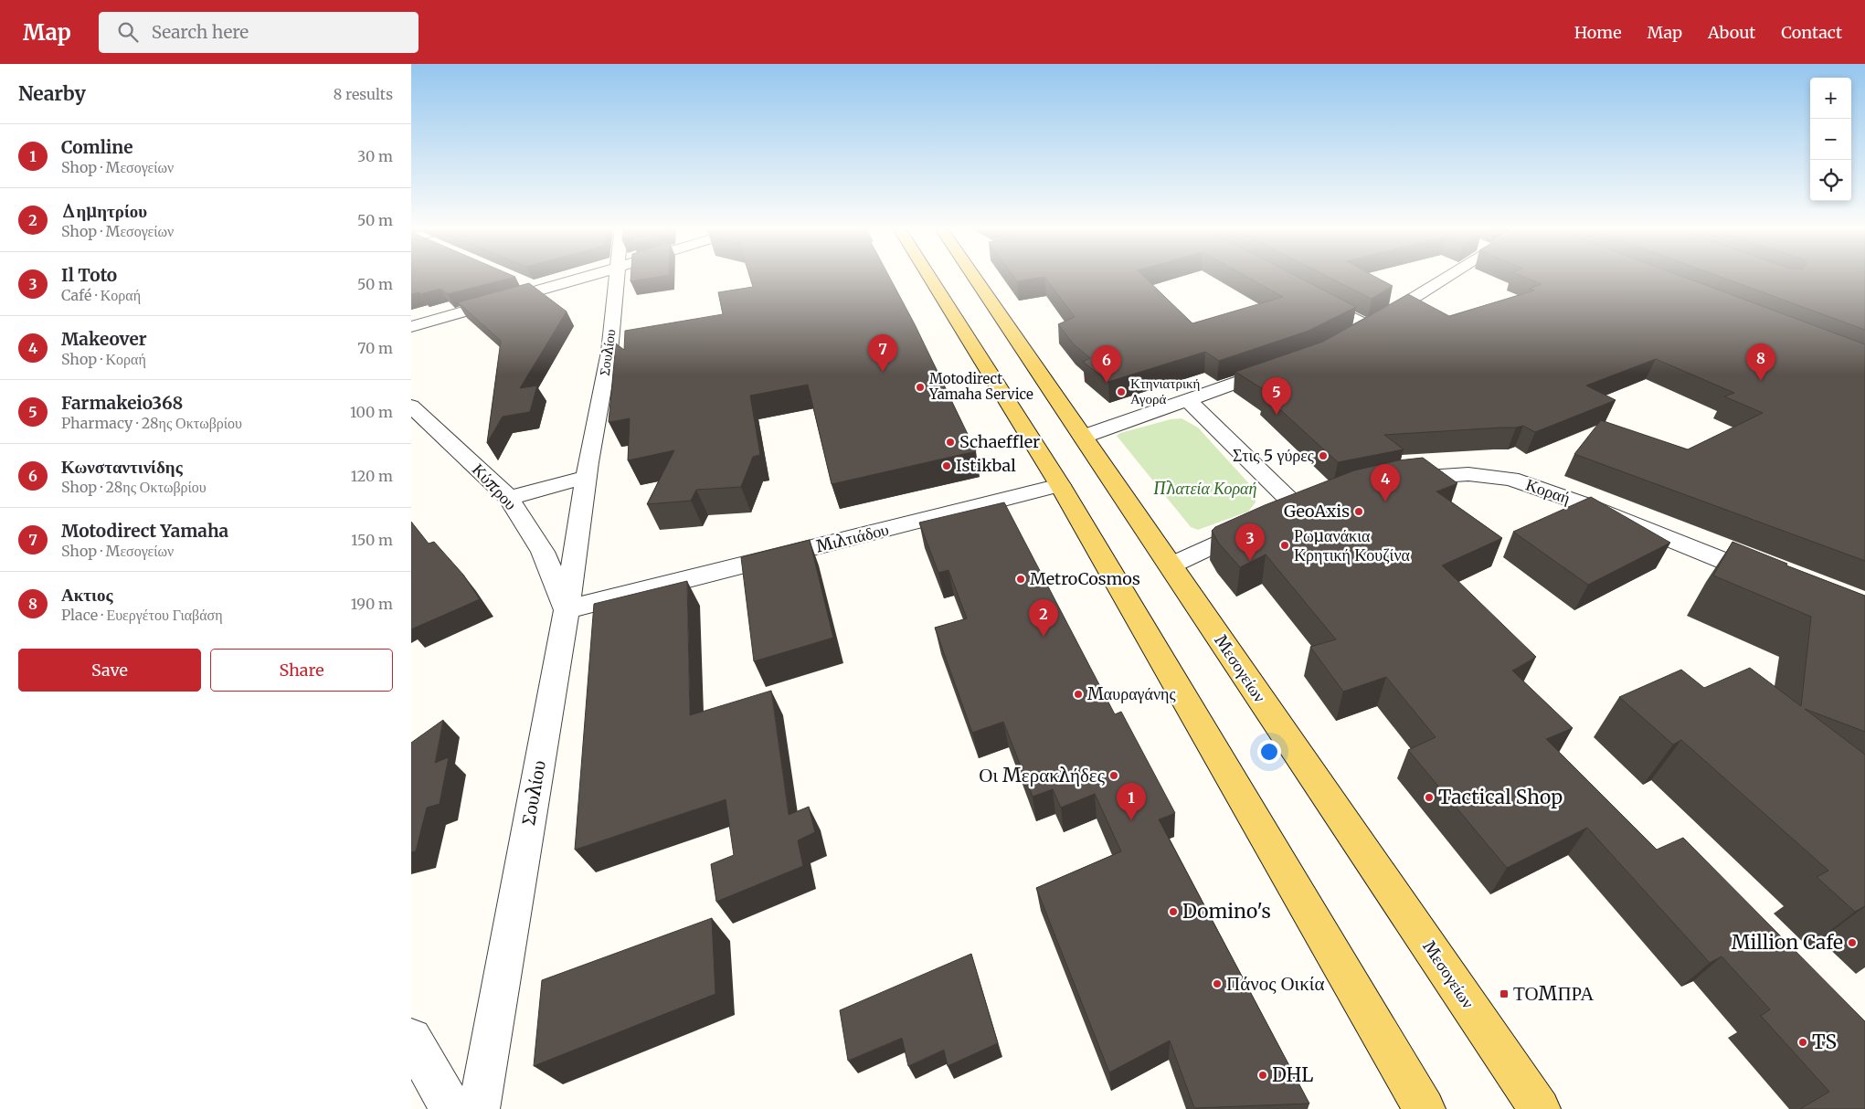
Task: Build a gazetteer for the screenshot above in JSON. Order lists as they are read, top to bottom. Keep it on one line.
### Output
{"streets":{"main road":["Μεσογείων"],"street":["Σουλίου","Κύπρου","Κοραή","Μιλτιάδου"]},"crossings":[["Σουλίου","Κύπρου"],["Σουλίου","Μιλτιάδου"],["Κύπρου","Μιλτιάδου"]],"parks":["Πλατεία Κοραή"],"places":{"other":["Motodirect Yamaha Service","Κτηνιατρική Αγορά","Schaeffler","Στις 5 γύρες","Istikbal","GeoAxis","Ρωμανάκια Κρητική Κουζίνα","MetroCosmos","Μαυραγάνης","Οι Μερακλήδες","Tactical Shop","Domino's","Million Cafe","Πάνος Οικία","TS","DHL"],"transit":["ΤΟΜΠΡΑ"]},"page":{"header":"Map","search":"Search here","nav":["Home","Map","About","Contact"],"heading":["Nearby","8 results"],"map_buttons":["+","−"],"list":[{"mark":"1","name":"Comline","note":"Shop · Μεσογείων","value":"30 m"},{"mark":"2","name":"Δημητρίου","note":"Shop · Μεσογείων","value":"50 m"},{"mark":"3","name":"Il Toto","note":"Café · Κοραή","value":"50 m"},{"mark":"4","name":"Makeover","note":"Shop · Κοραή","value":"70 m"},{"mark":"5","name":"Farmakeio368","note":"Pharmacy · 28ης Οκτωβρίου","value":"100 m"},{"mark":"6","name":"Κωνσταντινίδης","note":"Shop · 28ης Οκτωβρίου","value":"120 m"},{"mark":"7","name":"Motodirect Yamaha","note":"Shop · Μεσογείων","value":"150 m"},{"mark":"8","name":"Ακτιος","note":"Place · Ευεργέτου Γιαβάση","value":"190 m"}],"pins":["7","8","6","5","4","3","2","1"],"buttons":["Save","Share"]}}
